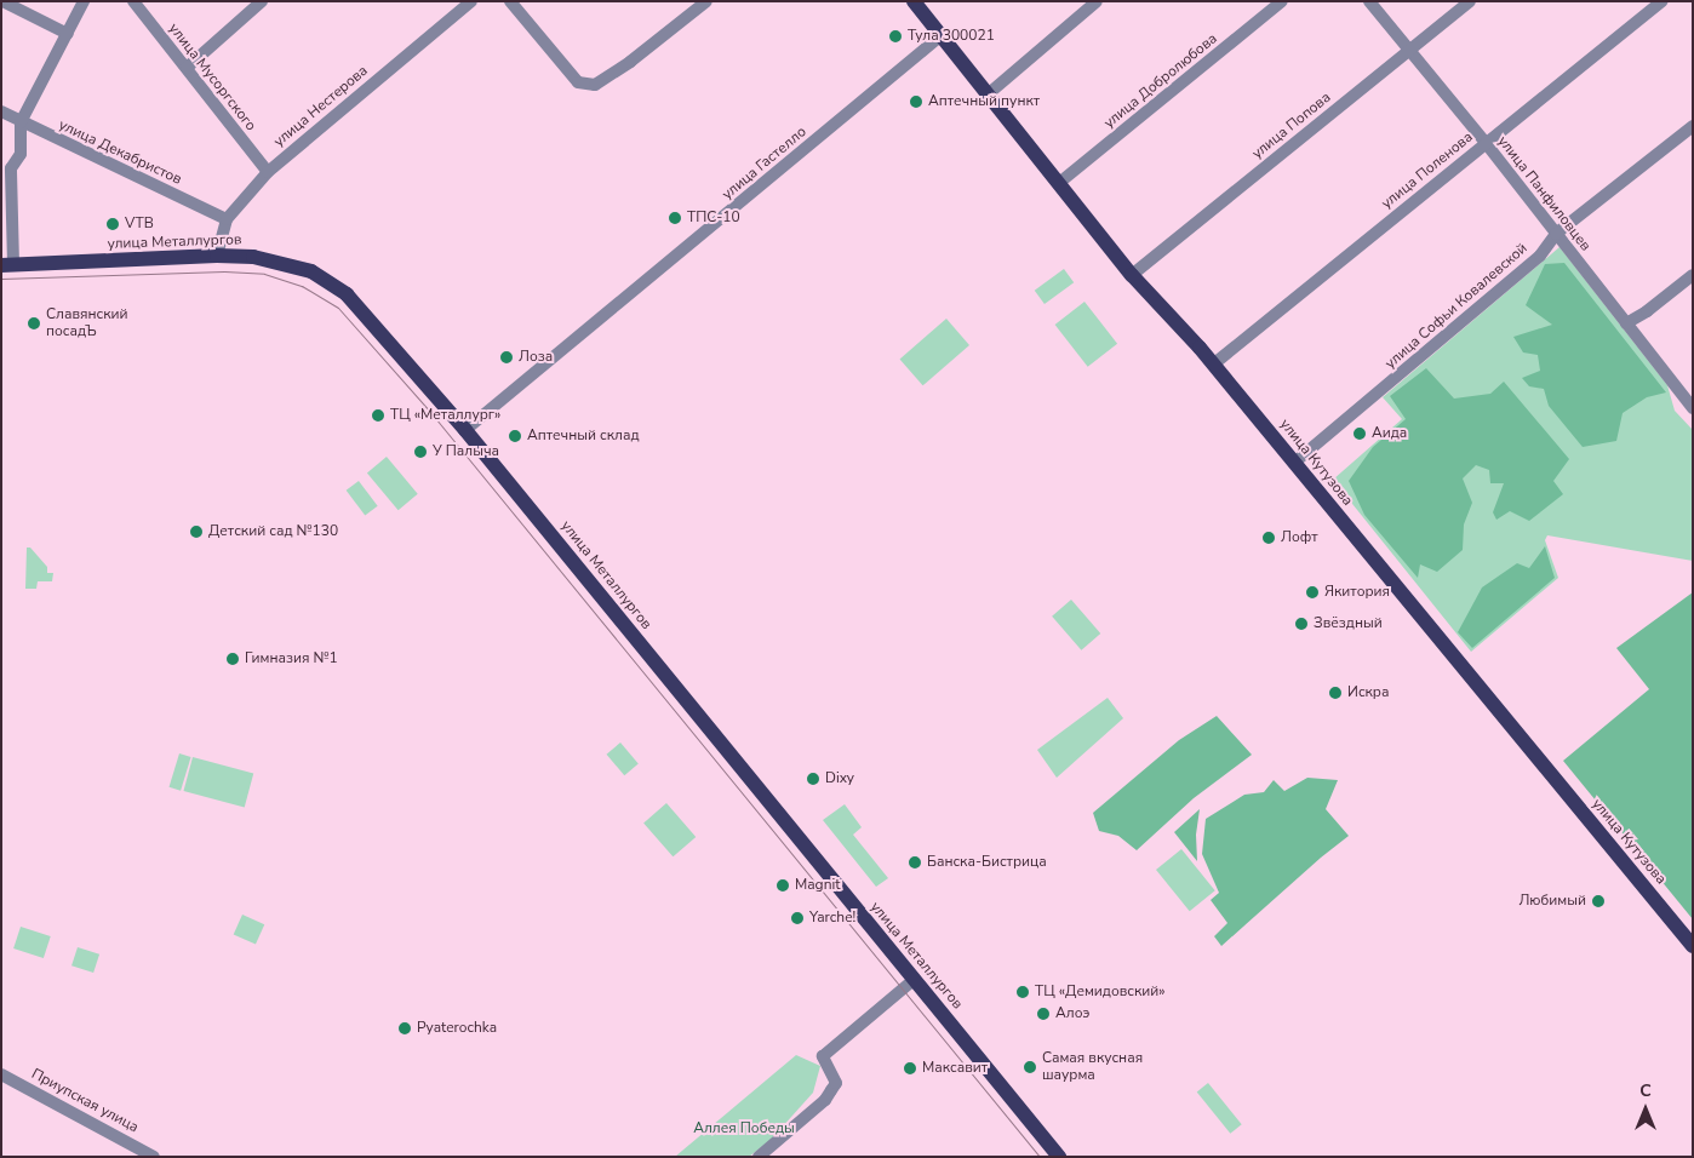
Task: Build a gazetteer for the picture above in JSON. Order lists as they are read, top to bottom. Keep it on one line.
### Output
{"streets":{"main road":["улица Металлургов","улица Кутузова"],"street":["улица Мусоргского","улица Добролюбова","улица Нестерова","улица Попова","улица Декабристов","улица Гастелло","улица Поленова","улица Панфиловцев","улица Софьи Ковалевской","Приупская улица"]},"crossings":[["улица Мусоргского","улица Нестерова"],["улица Добролюбова","улица Кутузова"],["улица Нестерова","улица Декабристов"],["улица Нестерова","улица Металлургов"],["улица Попова","улица Панфиловцев"],["улица Попова","улица Кутузова"],["улица Гастелло","улица Металлургов"],["улица Гастелло","улица Кутузова"],["улица Поленова","улица Панфиловцев"],["улица Поленова","улица Кутузова"],["улица Панфиловцев","улица Софьи Ковалевской"],["улица Софьи Ковалевской","улица Кутузова"]],"parks":["Аллея Победы"],"places":["Тула 300021","Аптечный пункт","ТПС-10","VTB","Славянский посадЪ","Лоза","ТЦ «Металлург»","Аида","Аптечный склад","У Палыча","Детский сад №130","Лофт","Якитория","Звёздный","Гимназия №1","Искра","Dixy","Банска-Бистрица","Magnit","Любимый","Yarche!","ТЦ «Демидовский»","Алоэ","Pyaterochka","Самая вкусная шаурма","Максавит"],"north":"top"}
